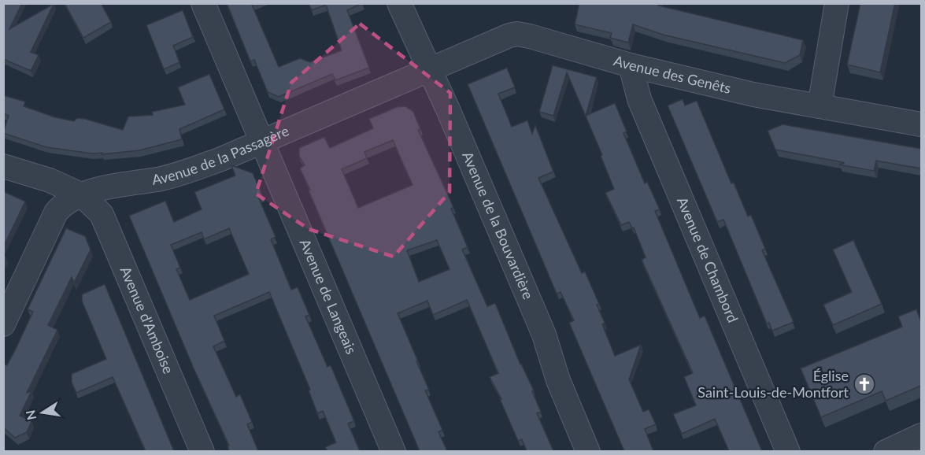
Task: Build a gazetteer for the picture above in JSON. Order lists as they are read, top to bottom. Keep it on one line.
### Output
{"streets":{"street":["Avenue des Genêts","Avenue de la Passagère","Avenue de la Bouvardière","Avenue de Chambord","Avenue de Langeais","Avenue d'Amboise"]},"crossings":[["Avenue des Genêts","Avenue de la Passagère"],["Avenue des Genêts","Avenue de la Bouvardière"],["Avenue des Genêts","Avenue de Chambord"],["Avenue de la Passagère","Avenue de la Bouvardière"],["Avenue de la Passagère","Avenue de Langeais"],["Avenue de la Passagère","Avenue d'Amboise"]],"places":{"church":["Église Saint-Louis-de-Montfort"]},"north":"left"}
